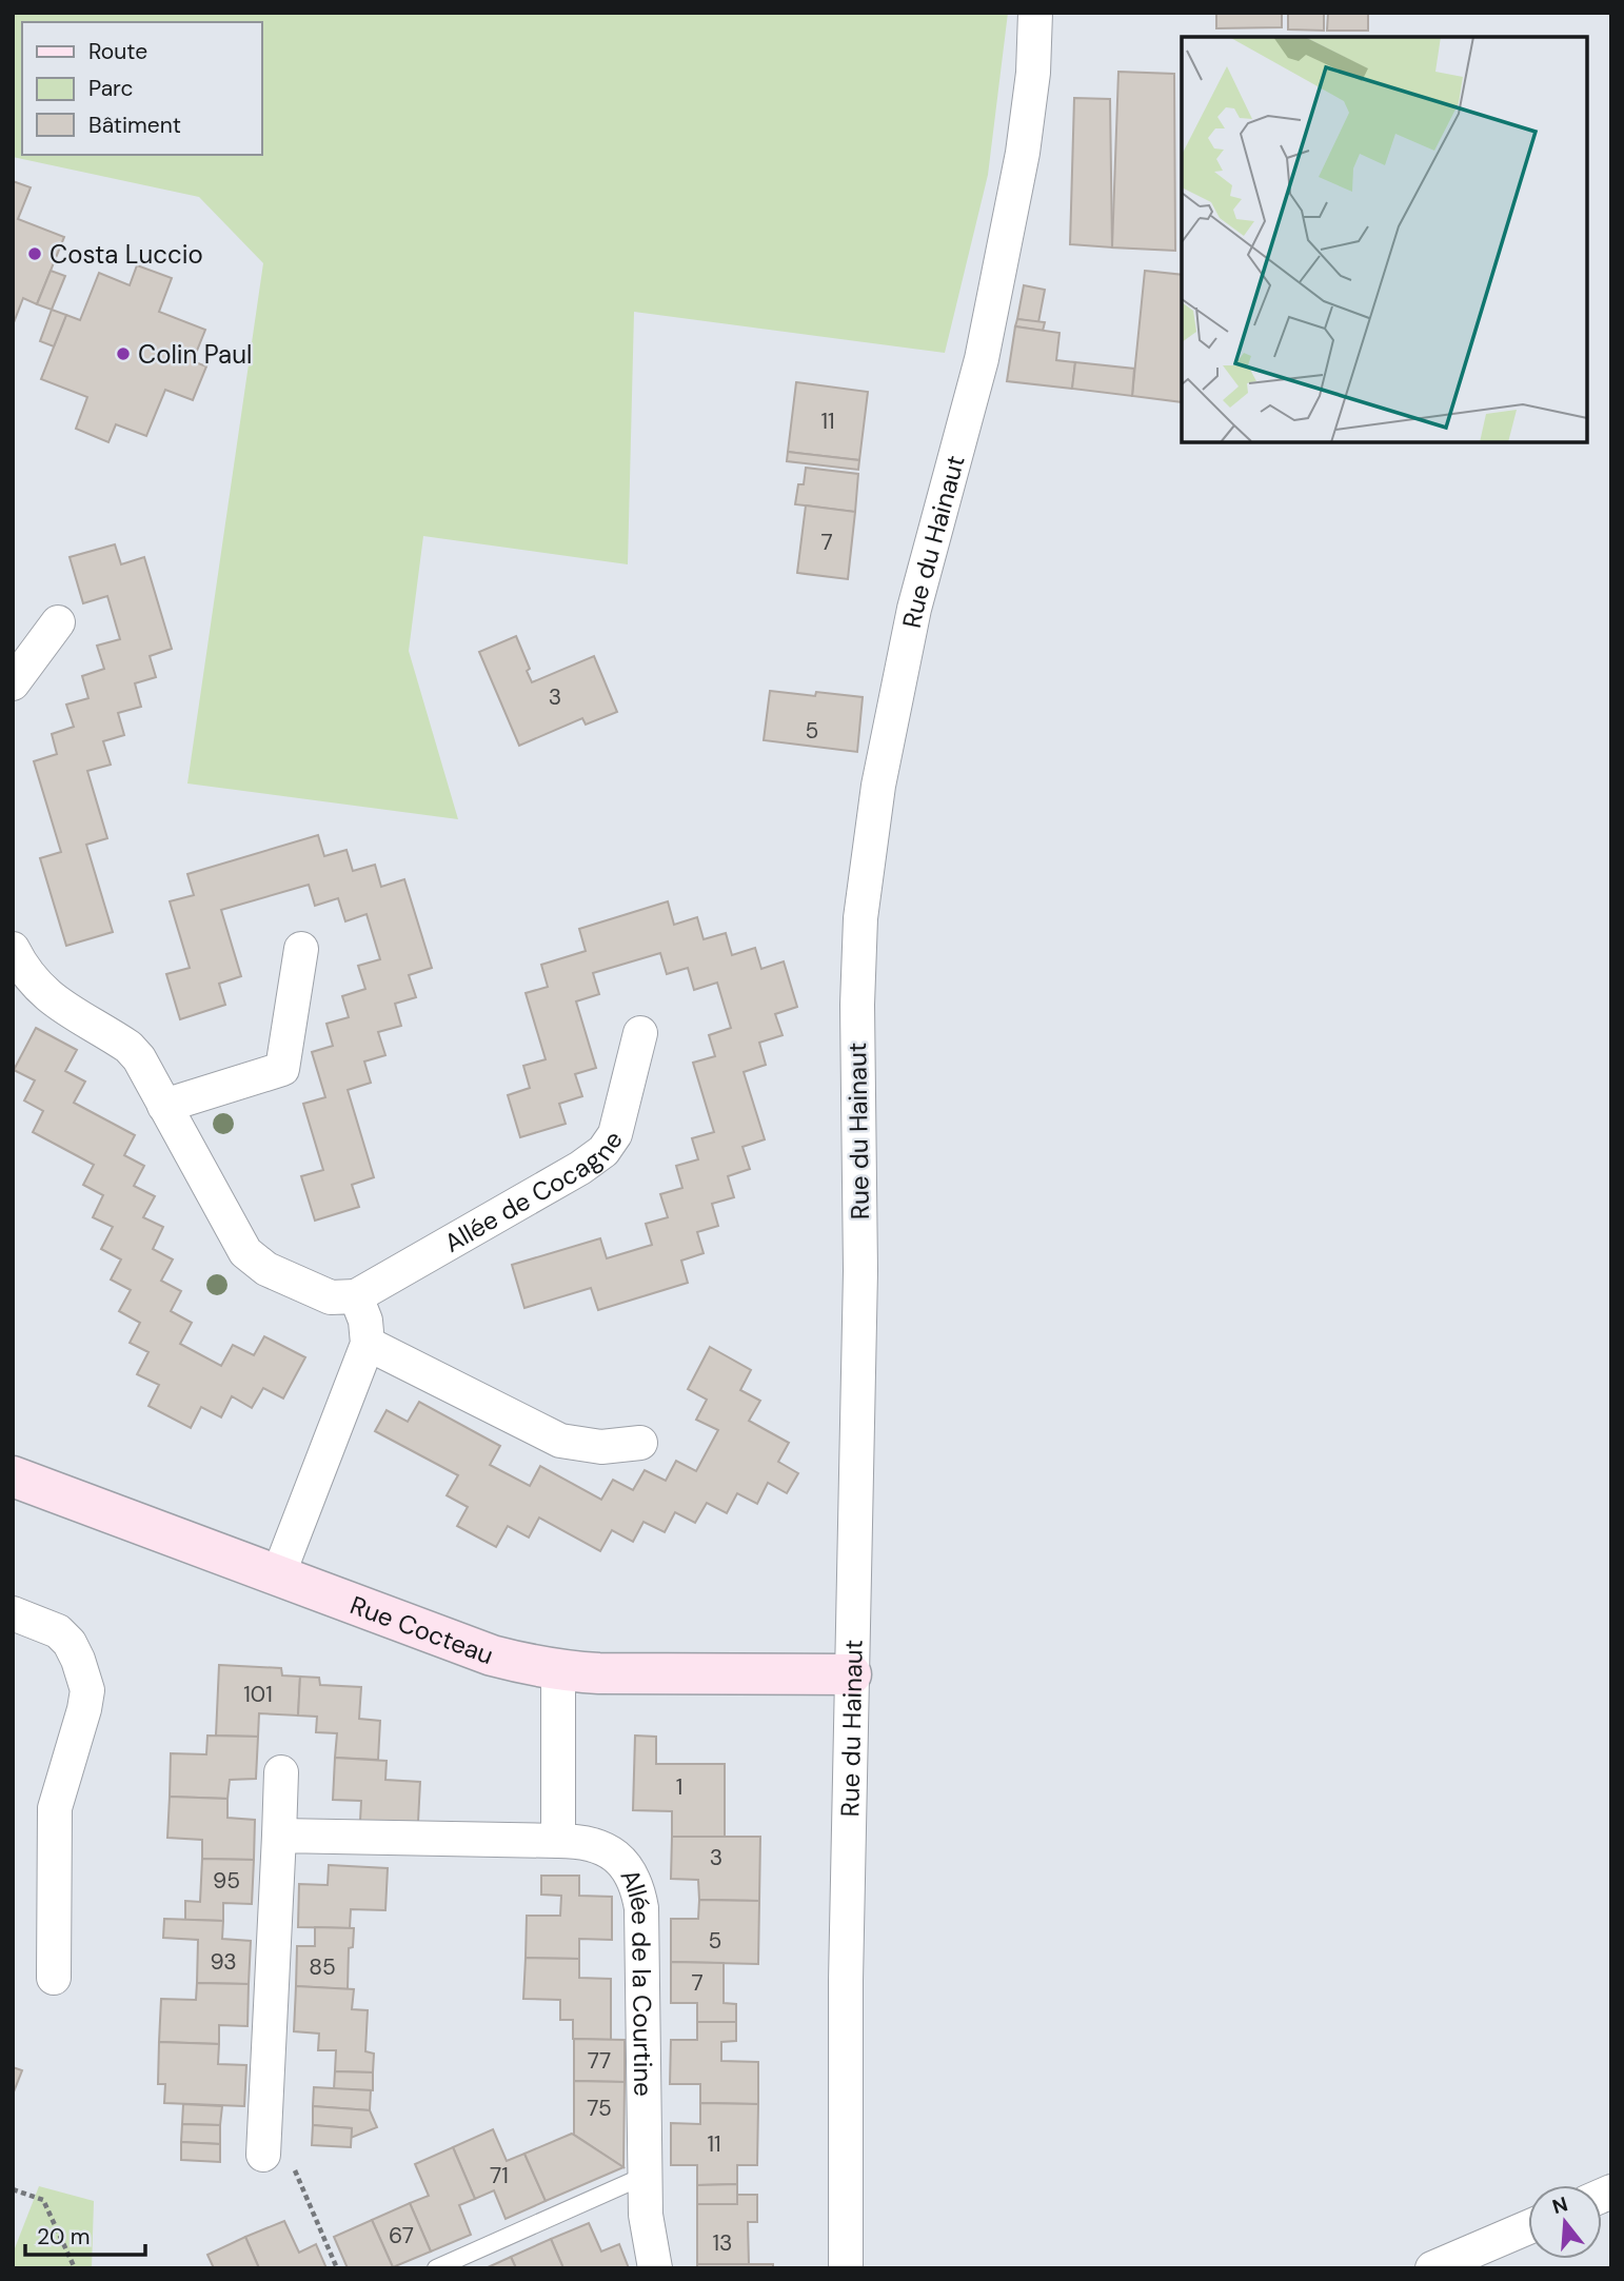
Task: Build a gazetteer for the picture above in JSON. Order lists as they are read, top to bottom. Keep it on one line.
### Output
{"streets":{"street":["Rue du Hainaut","Allée de Cocagne","Rue Cocteau","Allée de la Courtine"]},"crossings":[["Rue du Hainaut","Rue Cocteau"]],"places":["Costa Luccio","Colin Paul"],"house_numbers":["11","7","3","5","101","1","3","95","5","93","85","7","77","75","11","71","67","13"],"legend":["Route","Parc","Bâtiment"],"scale_bar":"20 m","north":"top"}
